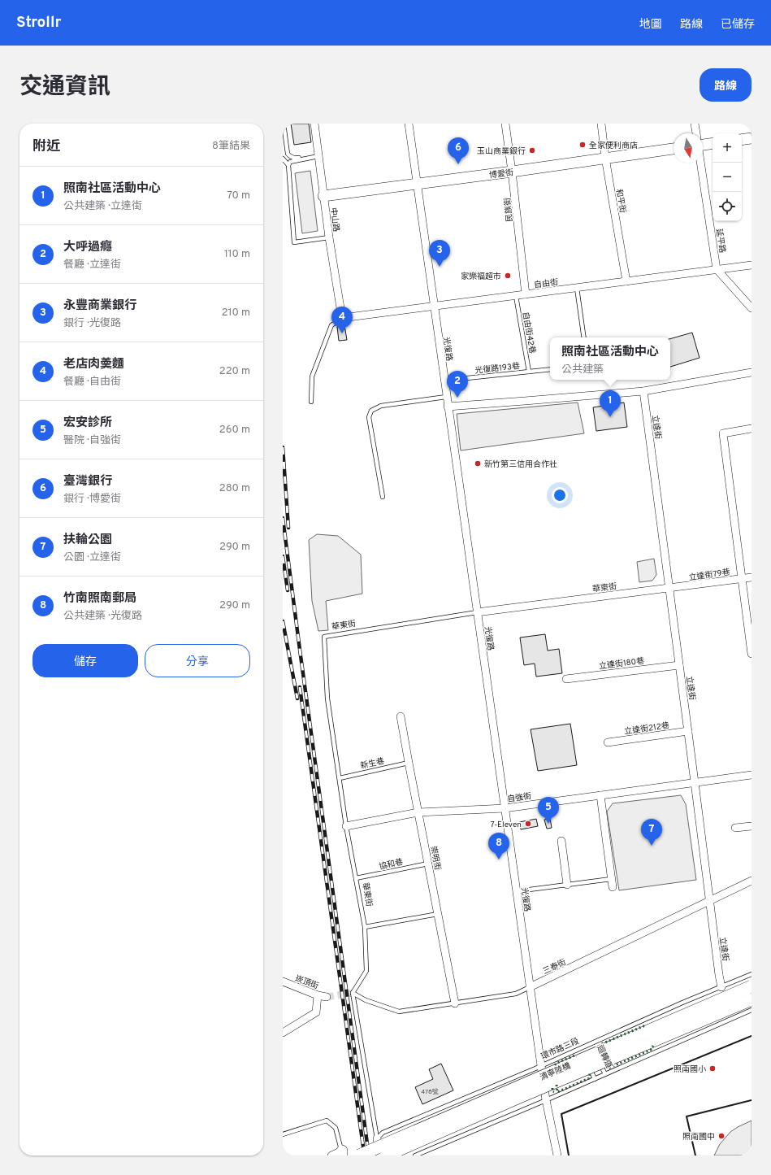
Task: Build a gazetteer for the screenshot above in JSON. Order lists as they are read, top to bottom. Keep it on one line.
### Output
{"streets":{"main road":["清寧陸橋"],"street":["博愛街","和平街","民族街","中山路","延平路","自由街","光復路","立達街","立達街79巷","華東街","立達街180巷","立達街212巷","自強街","崇明街","三泰街","崁頂街"],"lane":["自由街42巷","光復路193巷","新生巷","協和巷","環市路三段","迴轉道"]},"crossings":[["博愛街","和平街"],["博愛街","民族街"],["博愛街","中山路"],["博愛街","光復路"],["和平街","自由街"],["民族街","自由街"],["中山路","自由街"],["延平路","自由街"],["自由街","自由街42巷"],["自由街","光復路"],["自由街42巷","光復路193巷"],["光復路","光復路193巷"],["光復路","華東街"],["光復路","自強街"],["光復路","三泰街"],["光復路","環市路三段"],["立達街","立達街79巷"],["立達街","華東街"],["立達街","立達街180巷"],["立達街","立達街212巷"],["立達街","自強街"],["立達街","三泰街"],["立達街","環市路三段"],["立達街79巷","華東街"],["華東街","新生巷"],["華東街","自強街"],["華東街","協和巷"],["華東街","三泰街"],["新生巷","崇明街"],["自強街","崇明街"],["崇明街","協和巷"],["崇明街","三泰街"],["環市路三段","迴轉道"]],"places":["全家便利商店","玉山商業銀行","家樂福超市","新竹第三信用合作社","7-Eleven","照南國小","照南國中"],"house_numbers":["478號"],"north":"bottom","page":{"header":"Strollr","nav":["地圖","路線","已儲存"],"title":"交通資訊","buttons":["路線",["儲存","分享"]],"heading":["附近","8筆結果"],"map_buttons":["+","−"],"pins":["6","3","4","2","1","5","7","8"],"list":[{"mark":"1","name":"照南社區活動中心","note":"公共建築 · 立達街","value":"70 m"},{"mark":"2","name":"大呼過癮","note":"餐廳 · 立達街","value":"110 m"},{"mark":"3","name":"永豐商業銀行","note":"銀行 · 光復路","value":"210 m"},{"mark":"4","name":"老店肉羮麵","note":"餐廳 · 自由街","value":"220 m"},{"mark":"5","name":"宏安診所","note":"醫院 · 自強街","value":"260 m"},{"mark":"6","name":"臺灣銀行","note":"銀行 · 博愛街","value":"280 m"},{"mark":"7","name":"扶輪公園","note":"公園 · 立達街","value":"290 m"},{"mark":"8","name":"竹南照南郵局","note":"公共建築 · 光復路","value":"290 m"}],"popup":["照南社區活動中心","公共建築"]}}
